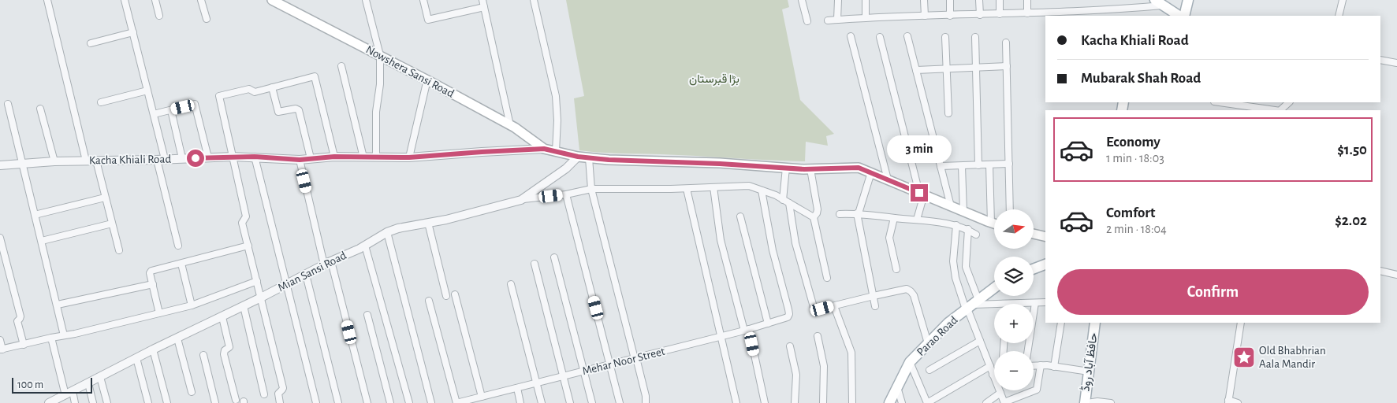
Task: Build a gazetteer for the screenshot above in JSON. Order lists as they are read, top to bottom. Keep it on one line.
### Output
{"streets":{"main road":["Nowshera Sansi Road","Parao Road","حافظ آباد روڈ"],"street":["Kacha Khiali Road","Mian Sansi Road","Mehar Noor Street"]},"crossings":[["Nowshera Sansi Road","Kacha Khiali Road"]],"parks":["بڑا قبرستان"],"places":{"place":["Old Bhabhrian Aala Mandir"]},"scale_bar":"100 m","north":"right","page":{"banner":["Kacha Khiali Road","Mubarak Shah Road"],"list":[{"name":"Economy","note":"1 min · 18:03","value":"$1.50"},{"name":"Comfort","note":"2 min · 18:04","value":"$2.02"}],"bubble":"3 min","map_buttons":["+","−"],"buttons":"Confirm","scale":"100 m"}}
